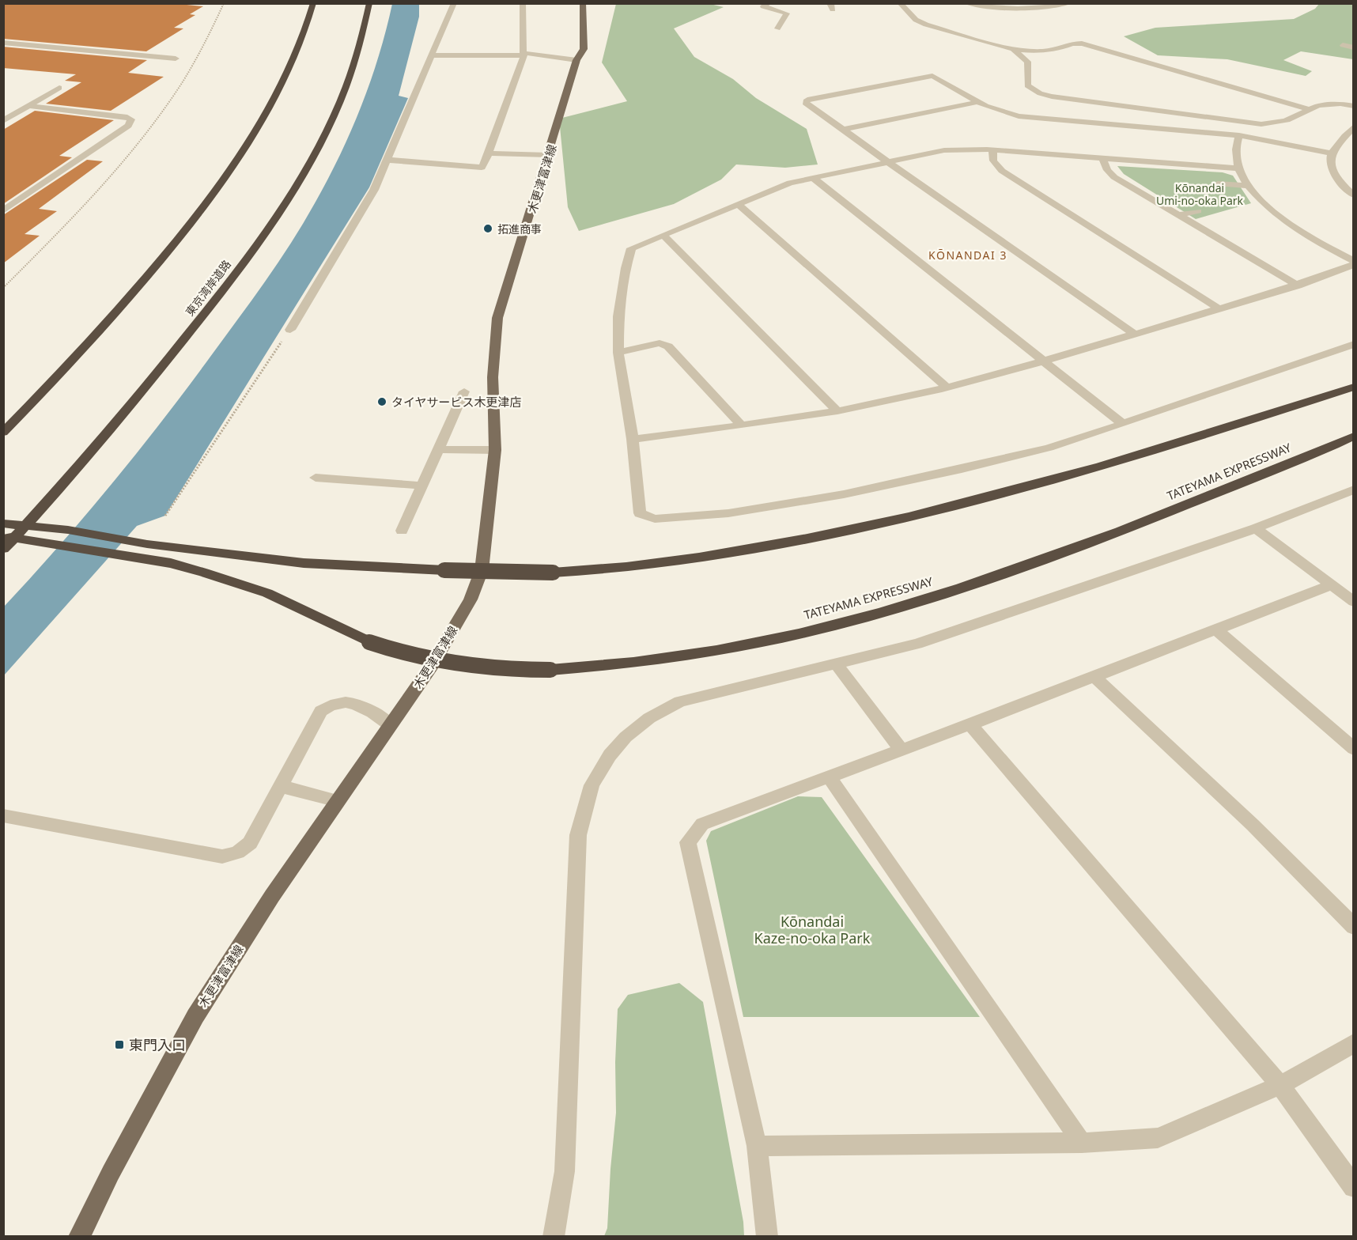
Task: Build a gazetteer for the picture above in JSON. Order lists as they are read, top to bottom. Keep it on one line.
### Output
{"streets":{"highway":["東京湾岸道路","TATEYAMA EXPRESSWAY"],"main road":["木更津富津線"]},"crossings":[["東京湾岸道路","TATEYAMA EXPRESSWAY"]],"districts":["KŌNANDAI 3"],"parks":["Kōnandai Umi-no-oka Park","Kōnandai Kaze-no-oka Park"],"places":{"other":["拓進商事","タイヤサービス木更津店"],"transit":["東門入口"]}}
